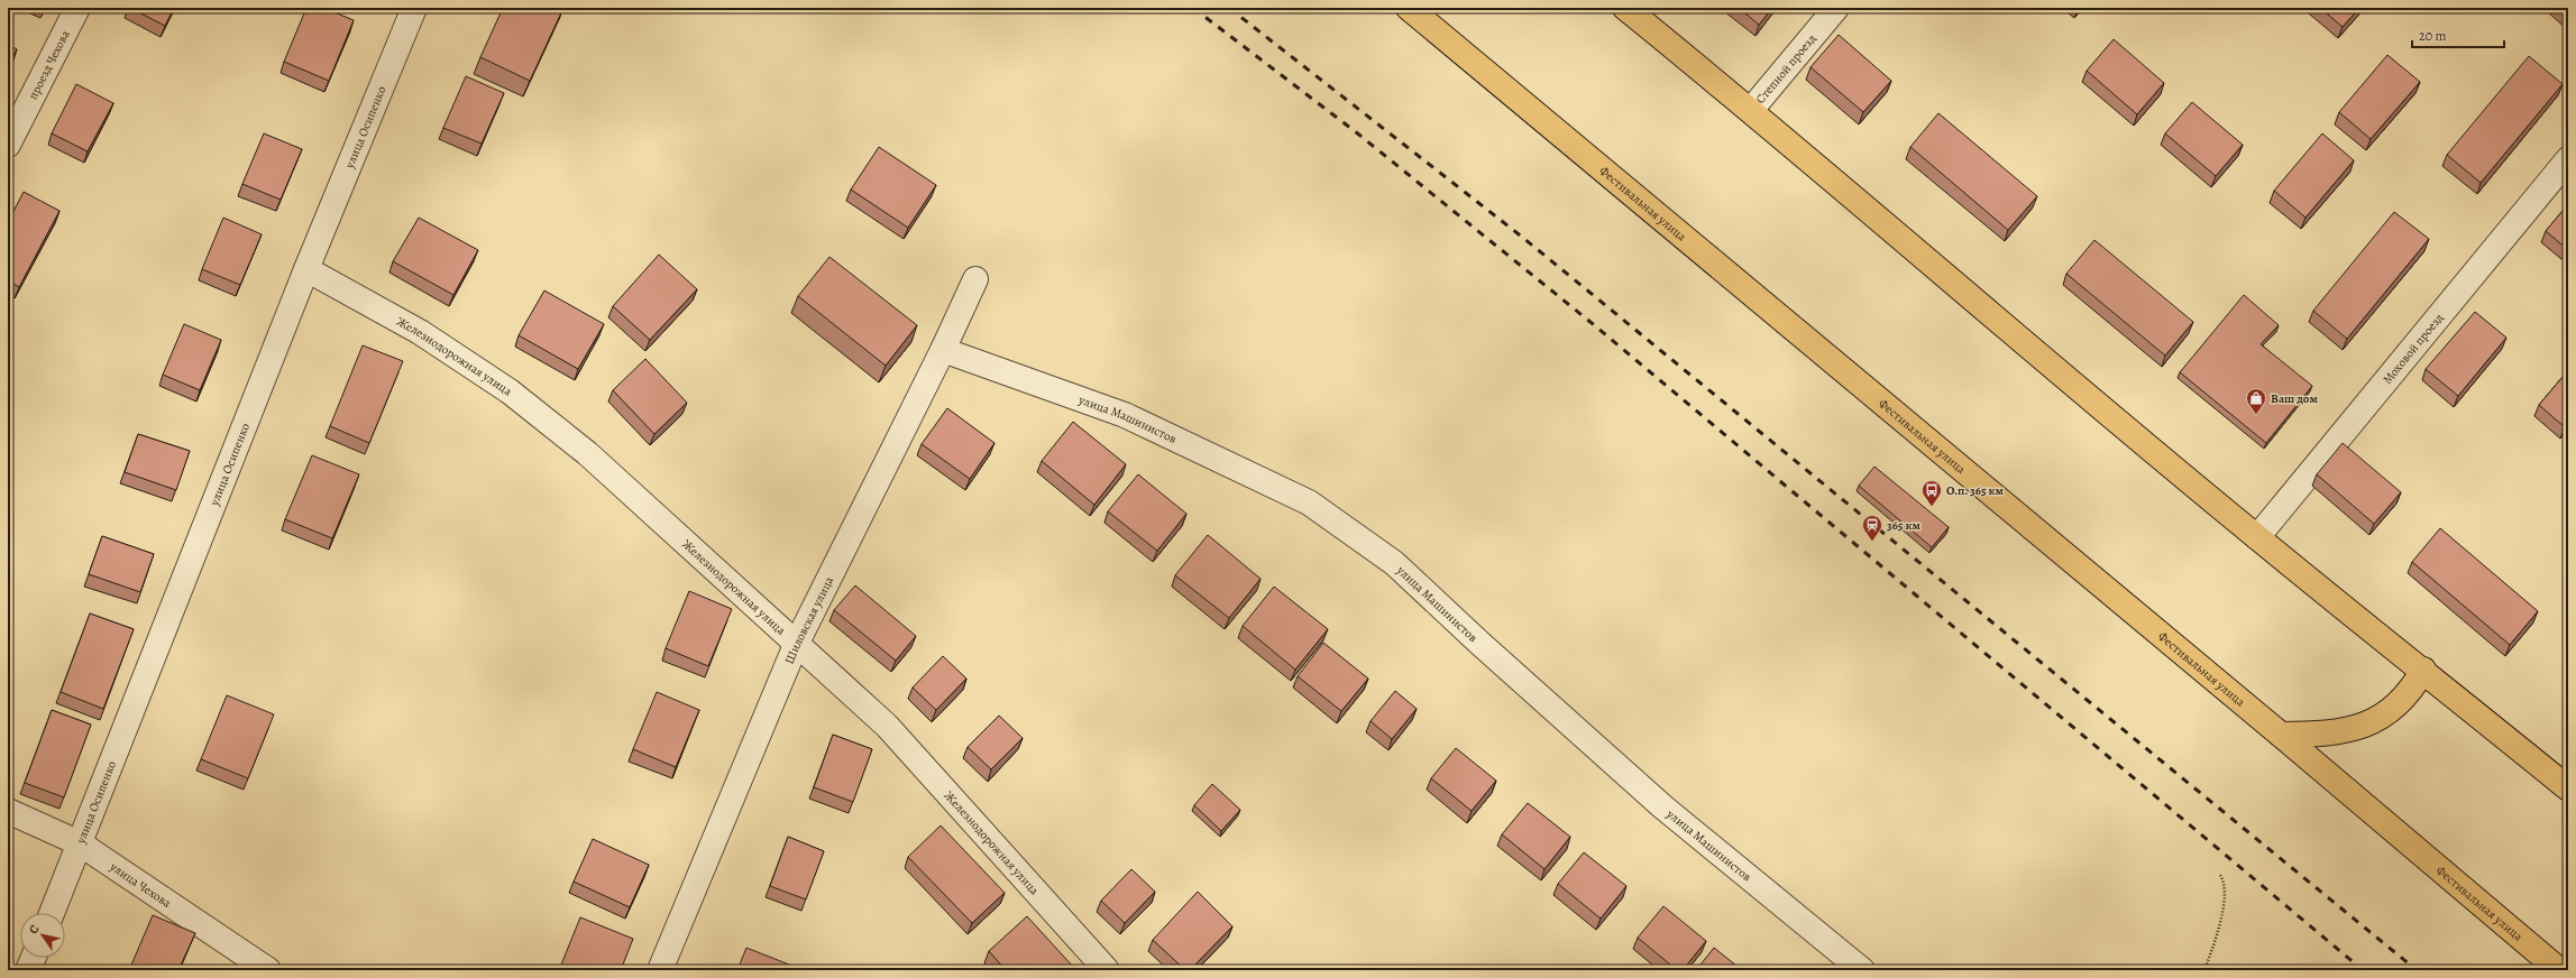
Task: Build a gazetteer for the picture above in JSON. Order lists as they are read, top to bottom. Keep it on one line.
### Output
{"streets":{"main road":["Фестивальная улица"],"street":["проезд Чехова","Степной проезд","улица Осипенко","Моховой проезд","Железнодорожная улица","улица Машинистов","Шиловская улица","улица Чехова"]},"crossings":[["улица Осипенко","Железнодорожная улица"],["улица Осипенко","улица Чехова"],["Железнодорожная улица","Шиловская улица"],["улица Машинистов","Шиловская улица"]],"places":{"shop":["Ваш дом"],"bus stop":["О.п. 365 км"],"station":["365 км"]},"scale_bar":"20 m","north":"top left"}
